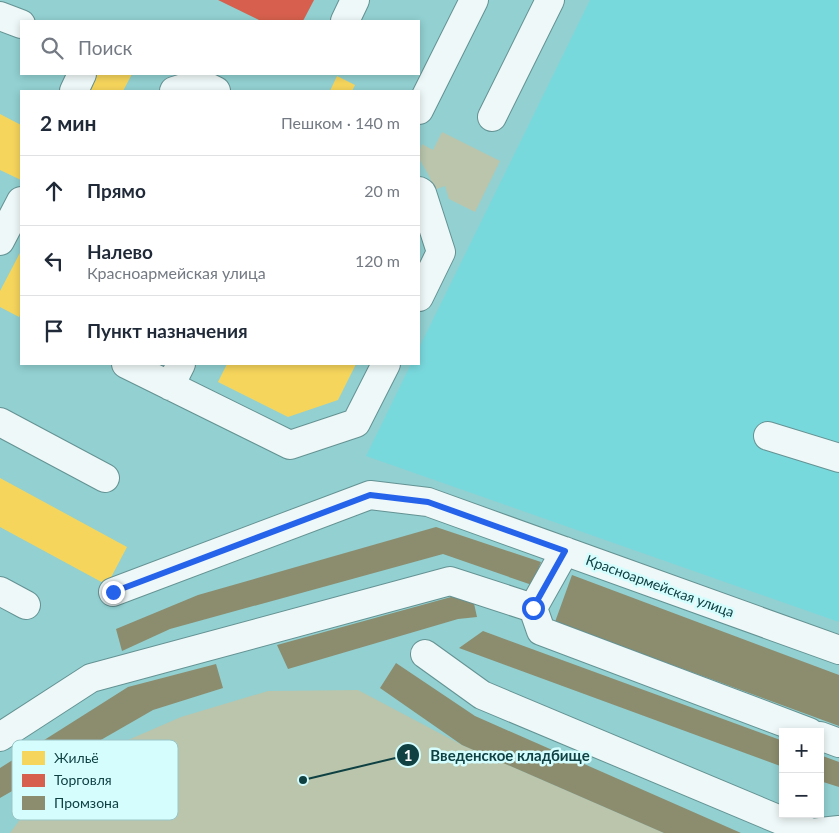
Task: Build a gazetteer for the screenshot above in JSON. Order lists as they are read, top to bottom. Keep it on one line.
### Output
{"streets":{"street":["Красноармейская улица"]},"places":["Введенское кладбище"],"legend":["Жильё","Торговля","Промзона"],"page":{"search":"Поиск","heading":["2 мин","Пешком · 140 m"],"list":[["Прямо","20 m"],["Налево","Красноармейская улица","120 m"],"Пункт назначения"],"map_buttons":["+","−"]}}
